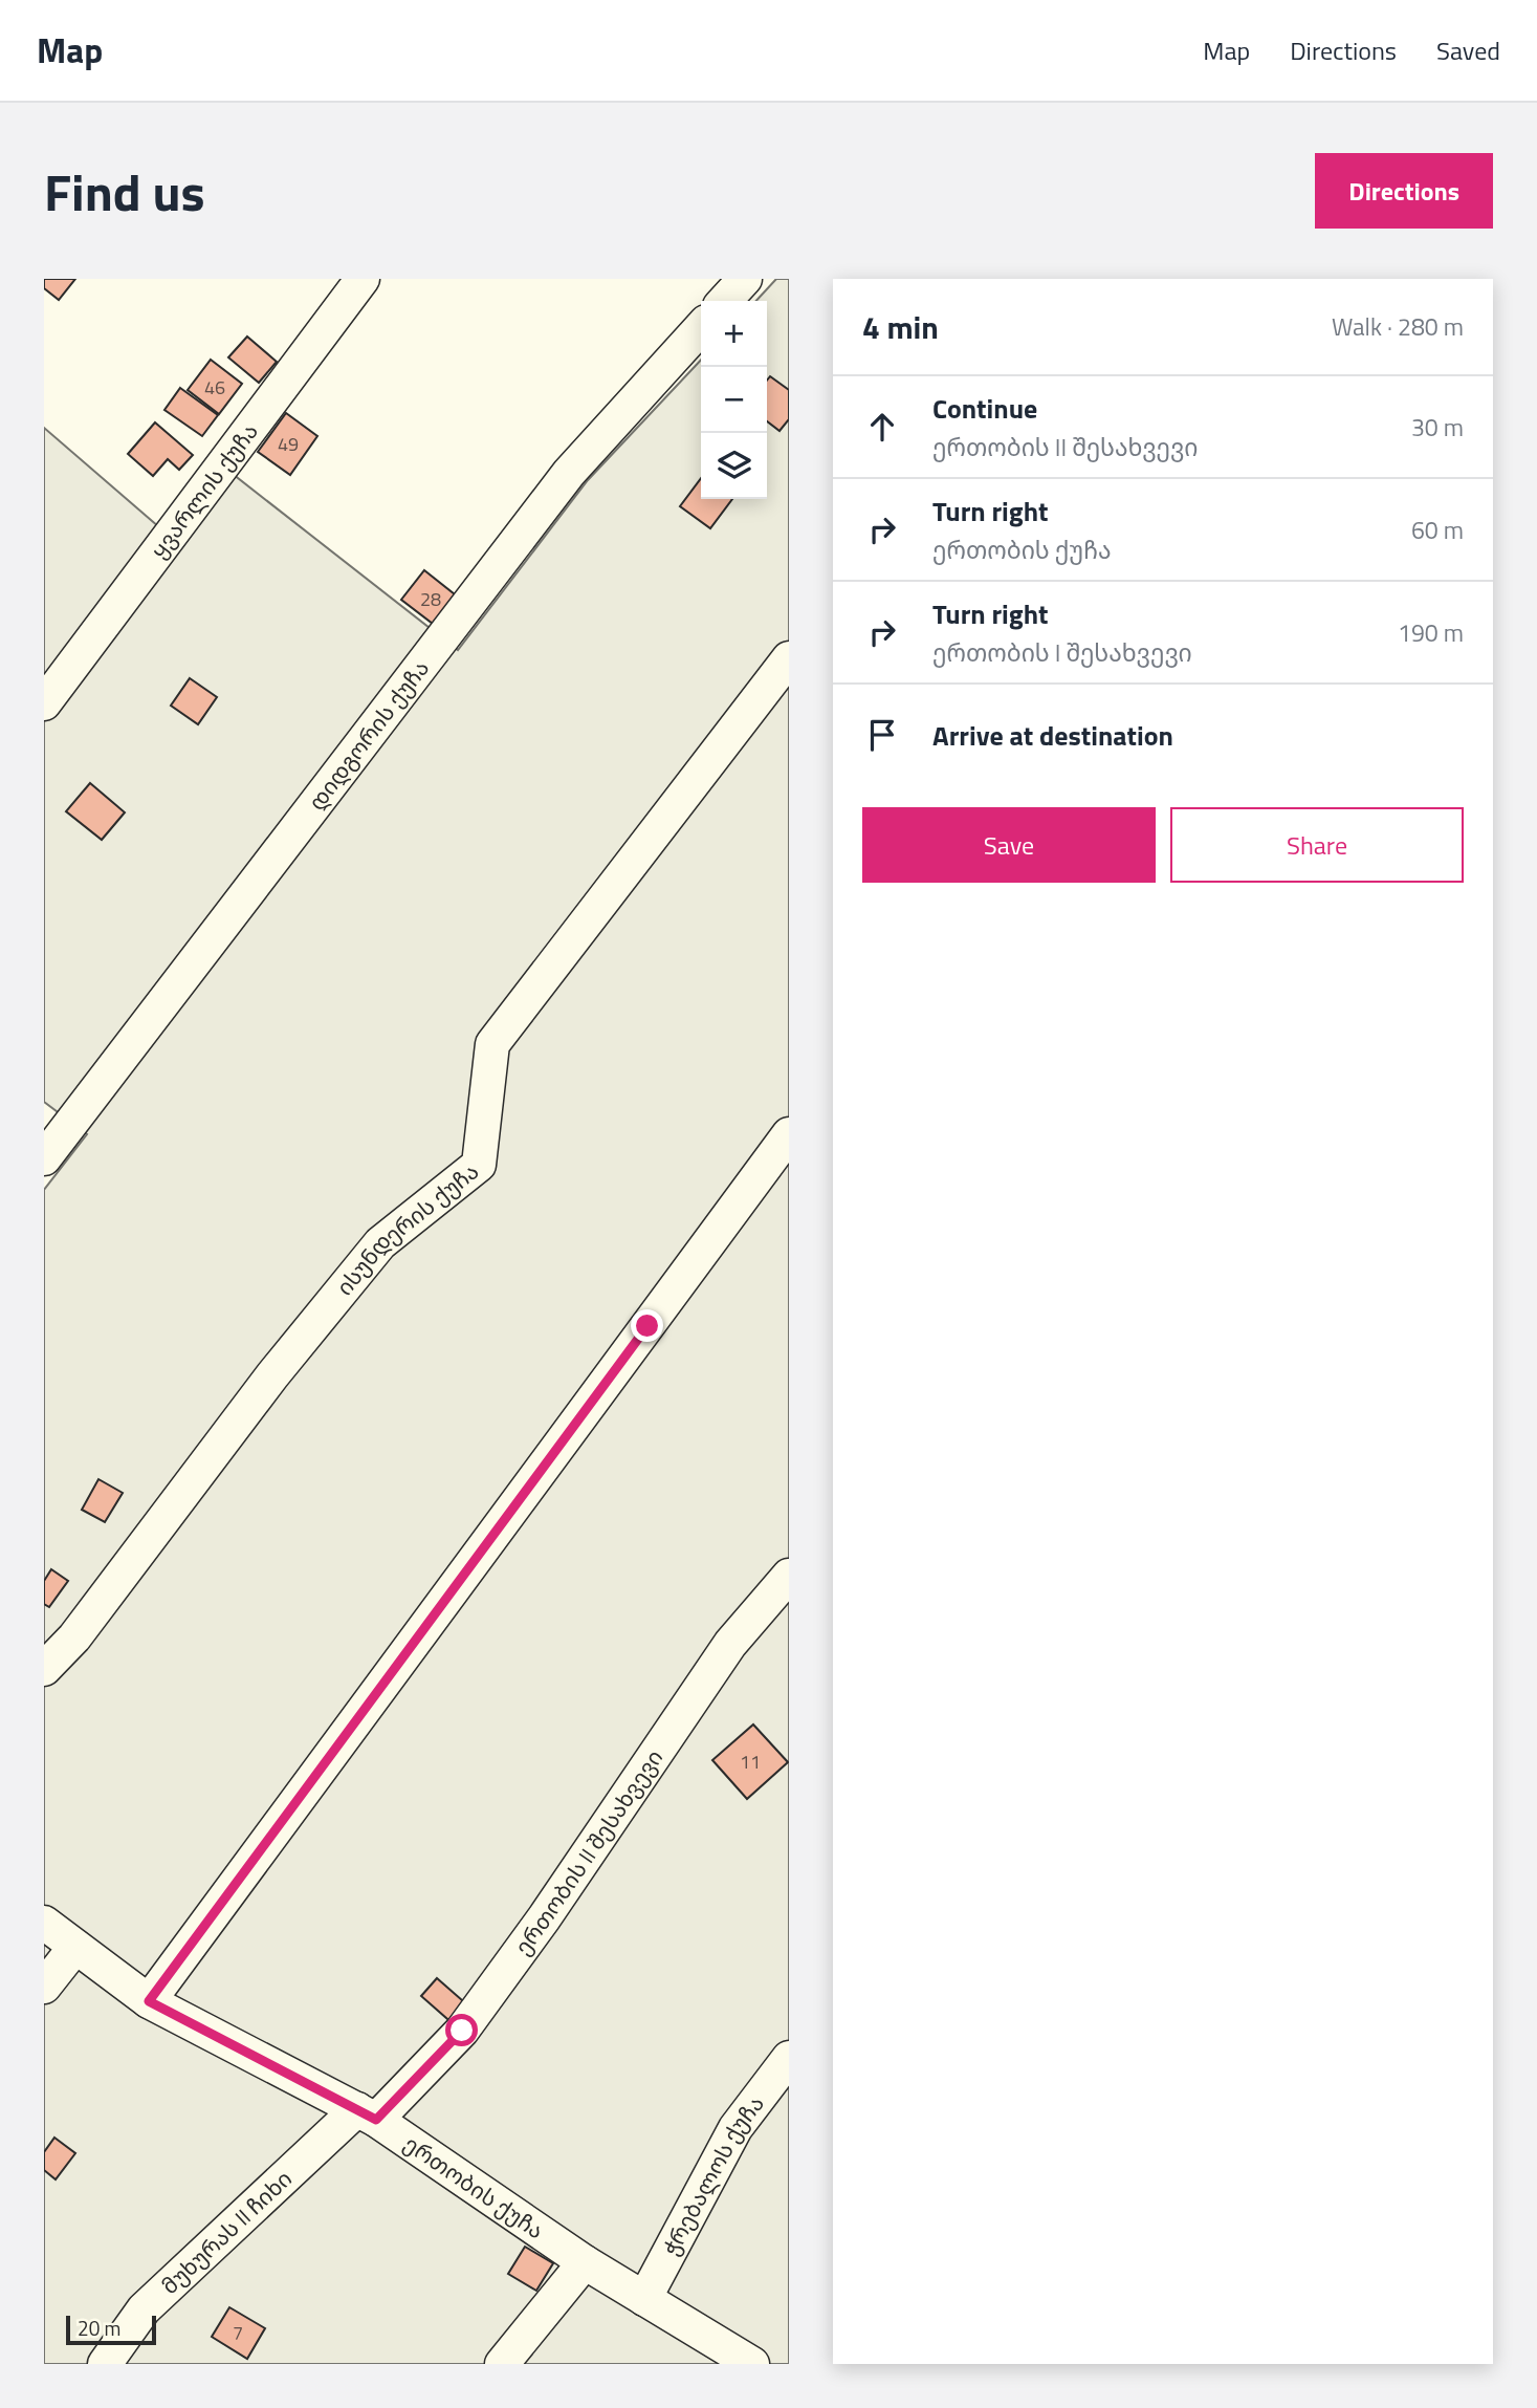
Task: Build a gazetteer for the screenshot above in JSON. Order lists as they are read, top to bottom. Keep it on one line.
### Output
{"streets":{"street":["ყვარლის ქუჩა","დიდგორის ქუჩა","ისუნდერის ქუჩა","ერთობის II შესახვევი","ჭრებალოს ქუჩა","ერთობის ქუჩა","მუხურას II ჩიხი"]},"crossings":[["ერთობის II შესახვევი","ერთობის ქუჩა"],["ერთობის II შესახვევი","მუხურას II ჩიხი"],["ჭრებალოს ქუჩა","ერთობის ქუჩა"],["ერთობის ქუჩა","მუხურას II ჩიხი"]],"house_numbers":["46","49","28","11","7"],"scale_bar":"20 m","page":{"header":"Map","nav":["Map","Directions","Saved"],"title":"Find us","buttons":["Directions",["Save","Share"]],"heading":["4 min","Walk · 280 m"],"map_buttons":["+","−"],"list":[["Continue","ერთობის II შესახვევი","30 m"],["Turn right","ერთობის ქუჩა","60 m"],["Turn right","ერთობის I შესახვევი","190 m"],"Arrive at destination"],"scale":"20 m"}}
